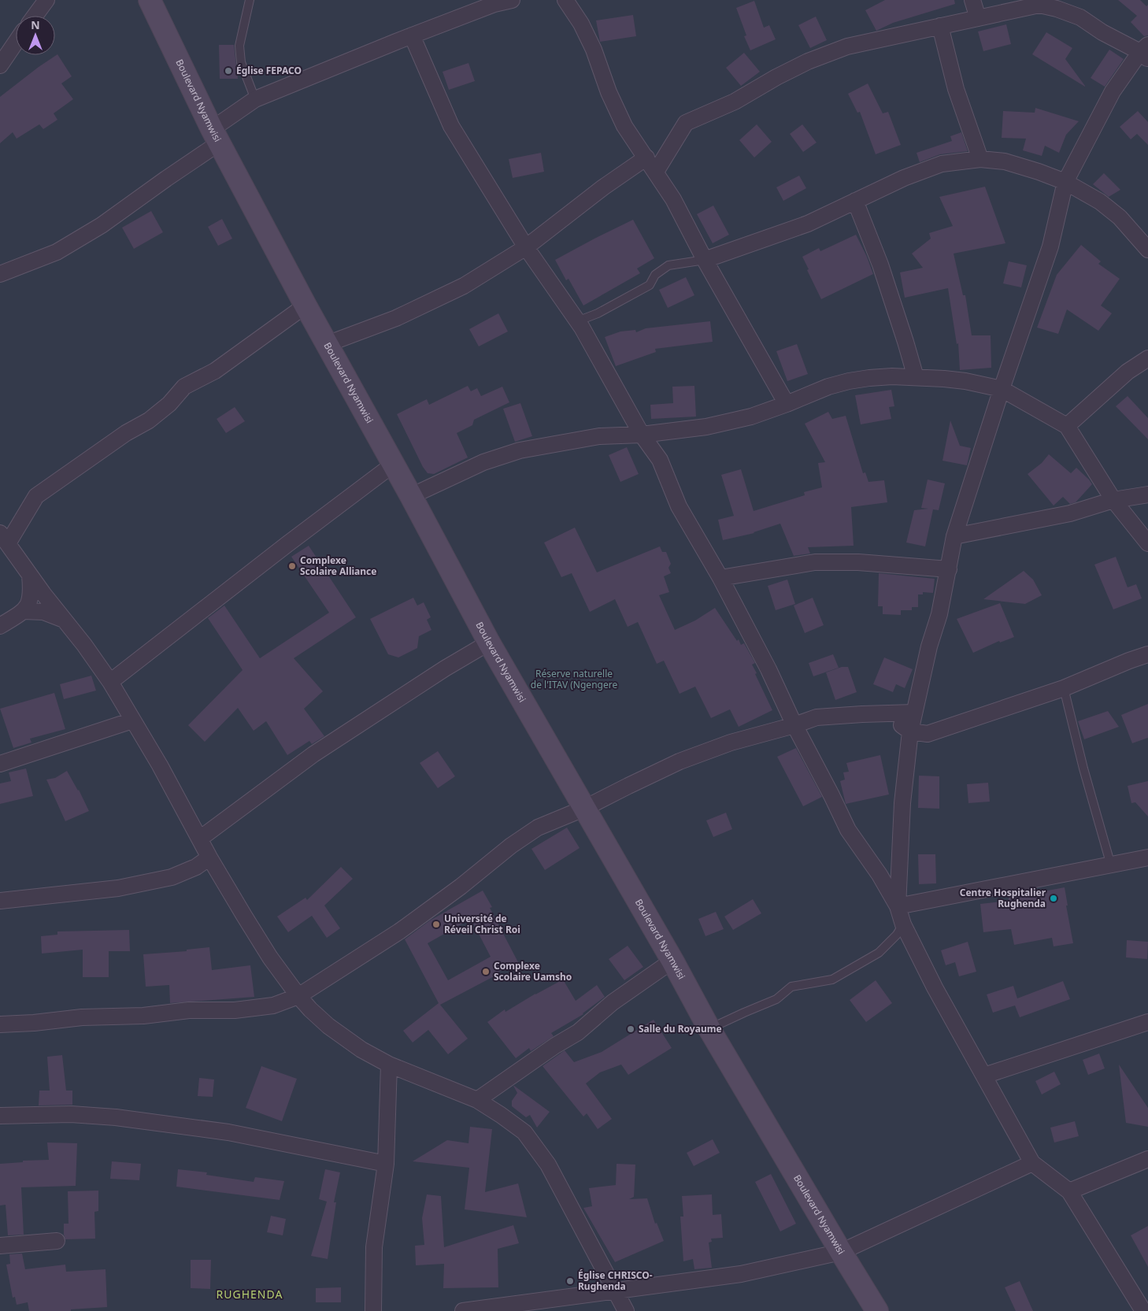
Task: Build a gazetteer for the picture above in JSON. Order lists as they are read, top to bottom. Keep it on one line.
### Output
{"streets":{"main road":["Boulevard Nyamwisi"]},"districts":["RUGHENDA"],"parks":["Réserve naturelle de l'ITAV (Ngengere"],"places":["Église FEPACO","Complexe Scolaire Alliance","Centre Hospitalier Rughenda","Université de Réveil Christ Roi","Complexe Scolaire Uamsho","Salle du Royaume","Église CHRISCO- Rughenda"],"north":"top"}
